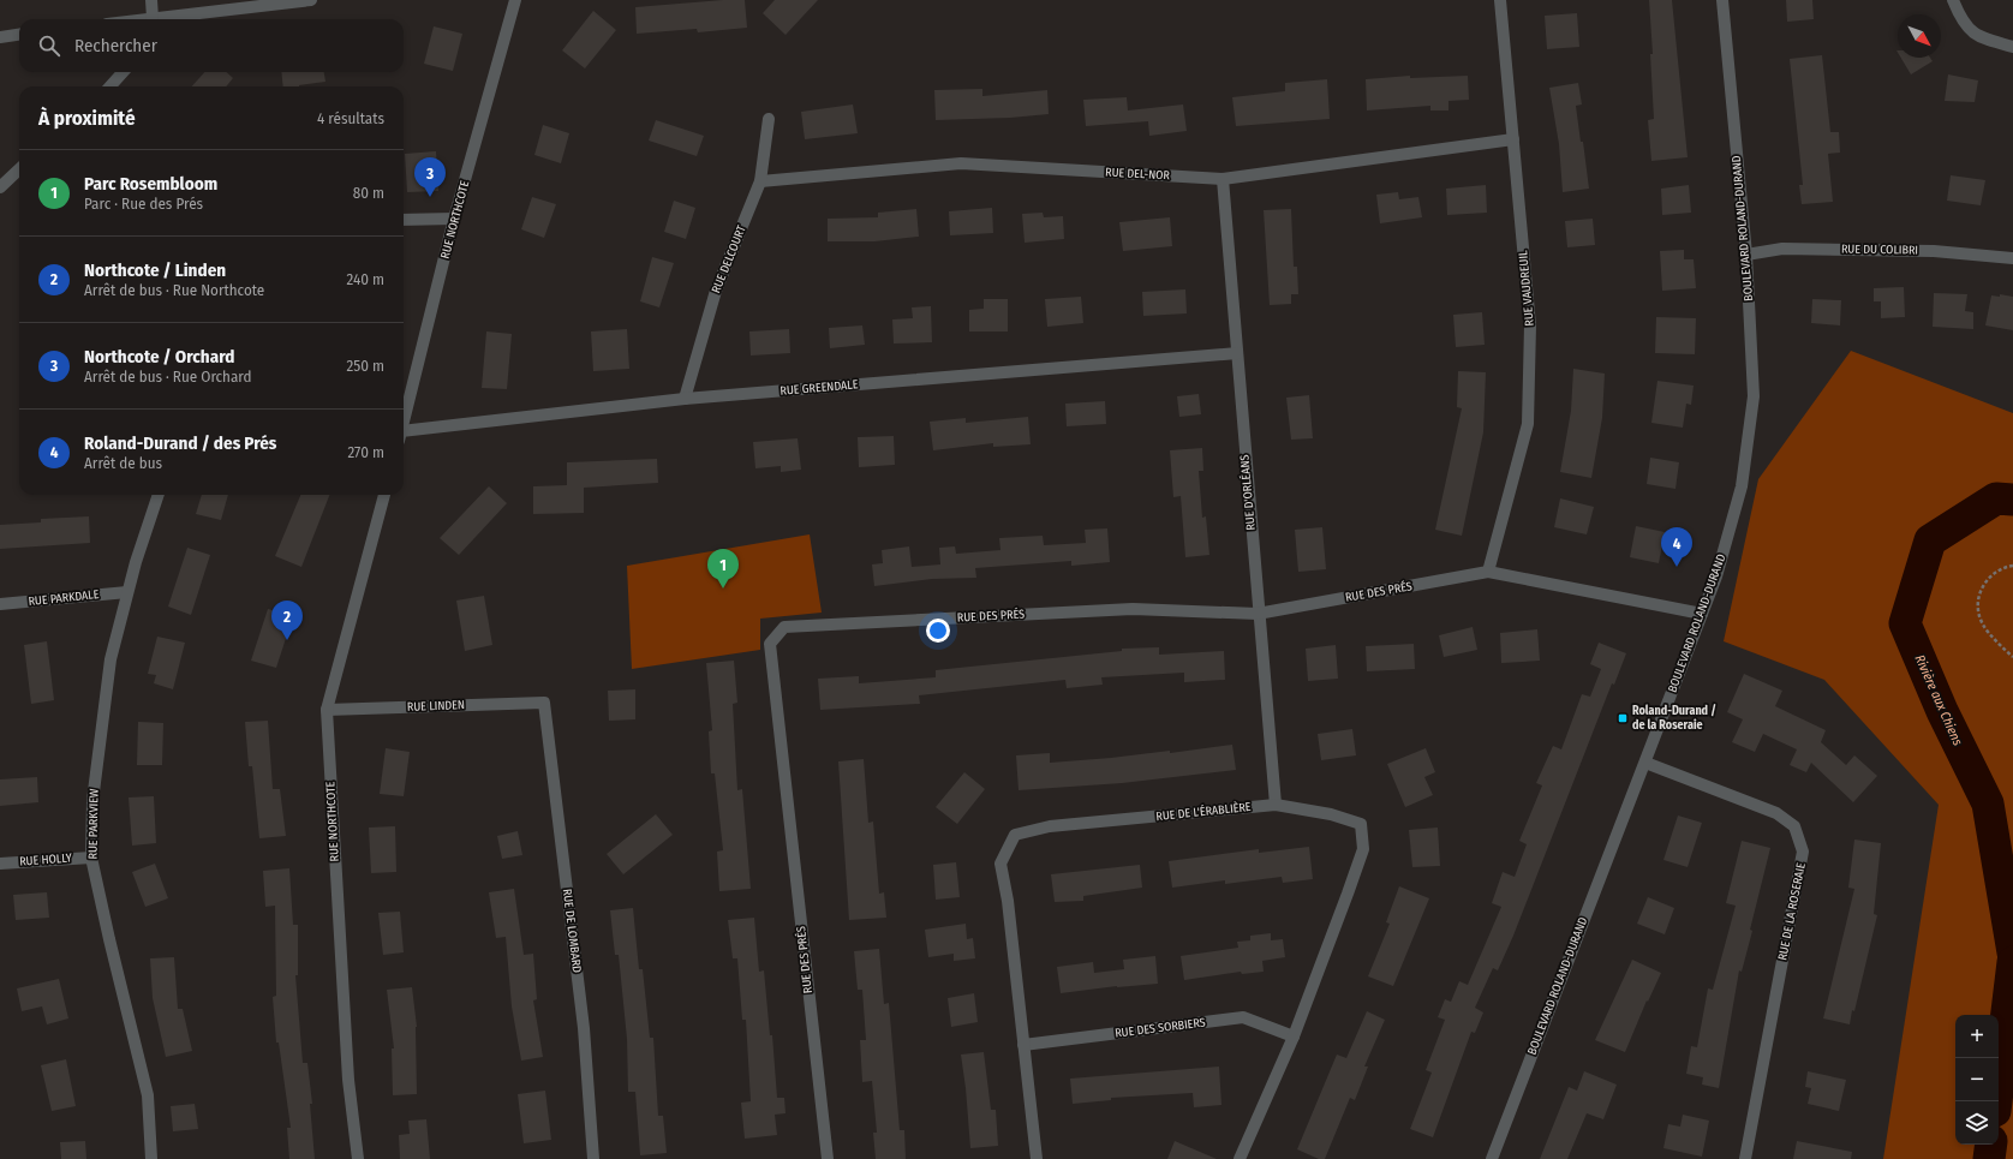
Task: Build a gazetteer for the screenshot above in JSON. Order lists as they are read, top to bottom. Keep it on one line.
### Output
{"streets":{"street":["RUE DEL-NOR","RUE NORTHCOTE","BOULEVARD ROLAND-DURAND","RUE DU COLIBRI","RUE DELCOURT","RUE VAUDREUIL","RUE GREENDALE","RUE D'ORLÉANS","RUE DES PRÉS","RUE PARKDALE","RUE LINDEN","RUE DE L'ÉRABLIÈRE","RUE PARKVIEW","RUE HOLLY","RUE DE LA ROSERAIE","RUE DE LOMBARD","RUE DES SORBIERS"]},"crossings":[["RUE DEL-NOR","RUE DELCOURT"],["RUE DEL-NOR","RUE VAUDREUIL"],["RUE DEL-NOR","RUE D'ORLÉANS"],["RUE NORTHCOTE","RUE LINDEN"],["BOULEVARD ROLAND-DURAND","RUE DU COLIBRI"],["BOULEVARD ROLAND-DURAND","RUE DES PRÉS"],["BOULEVARD ROLAND-DURAND","RUE DE LA ROSERAIE"],["RUE DELCOURT","RUE GREENDALE"],["RUE VAUDREUIL","RUE DES PRÉS"],["RUE GREENDALE","RUE D'ORLÉANS"],["RUE D'ORLÉANS","RUE DES PRÉS"],["RUE D'ORLÉANS","RUE DE L'ÉRABLIÈRE"],["RUE PARKDALE","RUE PARKVIEW"],["RUE LINDEN","RUE DE LOMBARD"],["RUE DE L'ÉRABLIÈRE","RUE DES SORBIERS"],["RUE PARKVIEW","RUE HOLLY"]],"water":["Rivière aux Chiens"],"places":{"transit":["Roland-Durand / de la Roseraie"]},"north":"bottom right","page":{"search":"Rechercher","heading":["À proximité","4 résultats"],"list":[{"mark":"1","name":"Parc Rosembloom","note":"Parc · Rue des Prés","value":"80 m"},{"mark":"2","name":"Northcote / Linden","note":"Arrêt de bus · Rue Northcote","value":"240 m"},{"mark":"3","name":"Northcote / Orchard","note":"Arrêt de bus · Rue Orchard","value":"250 m"},{"mark":"4","name":"Roland-Durand / des Prés","note":"Arrêt de bus","value":"270 m"}],"pins":["3","4","1","2"],"map_buttons":["+","−"]}}
